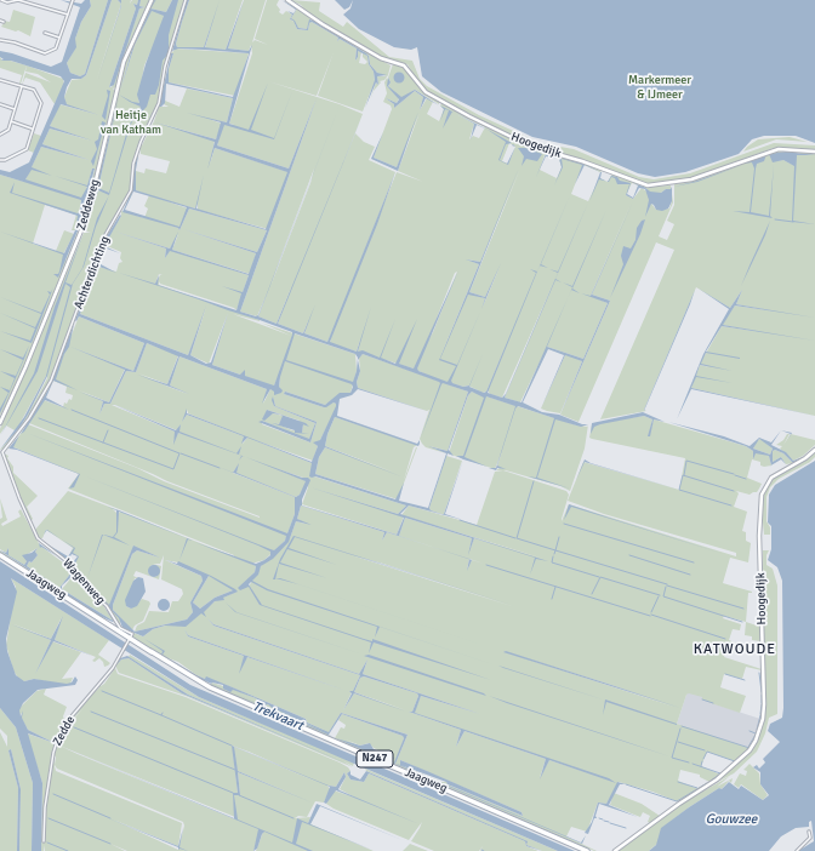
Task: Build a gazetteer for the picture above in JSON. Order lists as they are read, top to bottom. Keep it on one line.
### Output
{"streets":{"main road":["Jaagweg","N247"],"street":["Hoogedijk","Zeddeweg","Achterdichting","Wagenweg","Zedde"]},"crossings":[["Achterdichting","Wagenweg"],["Wagenweg","Jaagweg"],["Wagenweg","Zedde"],["Jaagweg","Zedde"]],"districts":["KATWOUDE"],"water":["Trekvaart","Gouwzee"],"parks":["Markermeer & IJmeer","Heitje van Katham"]}
